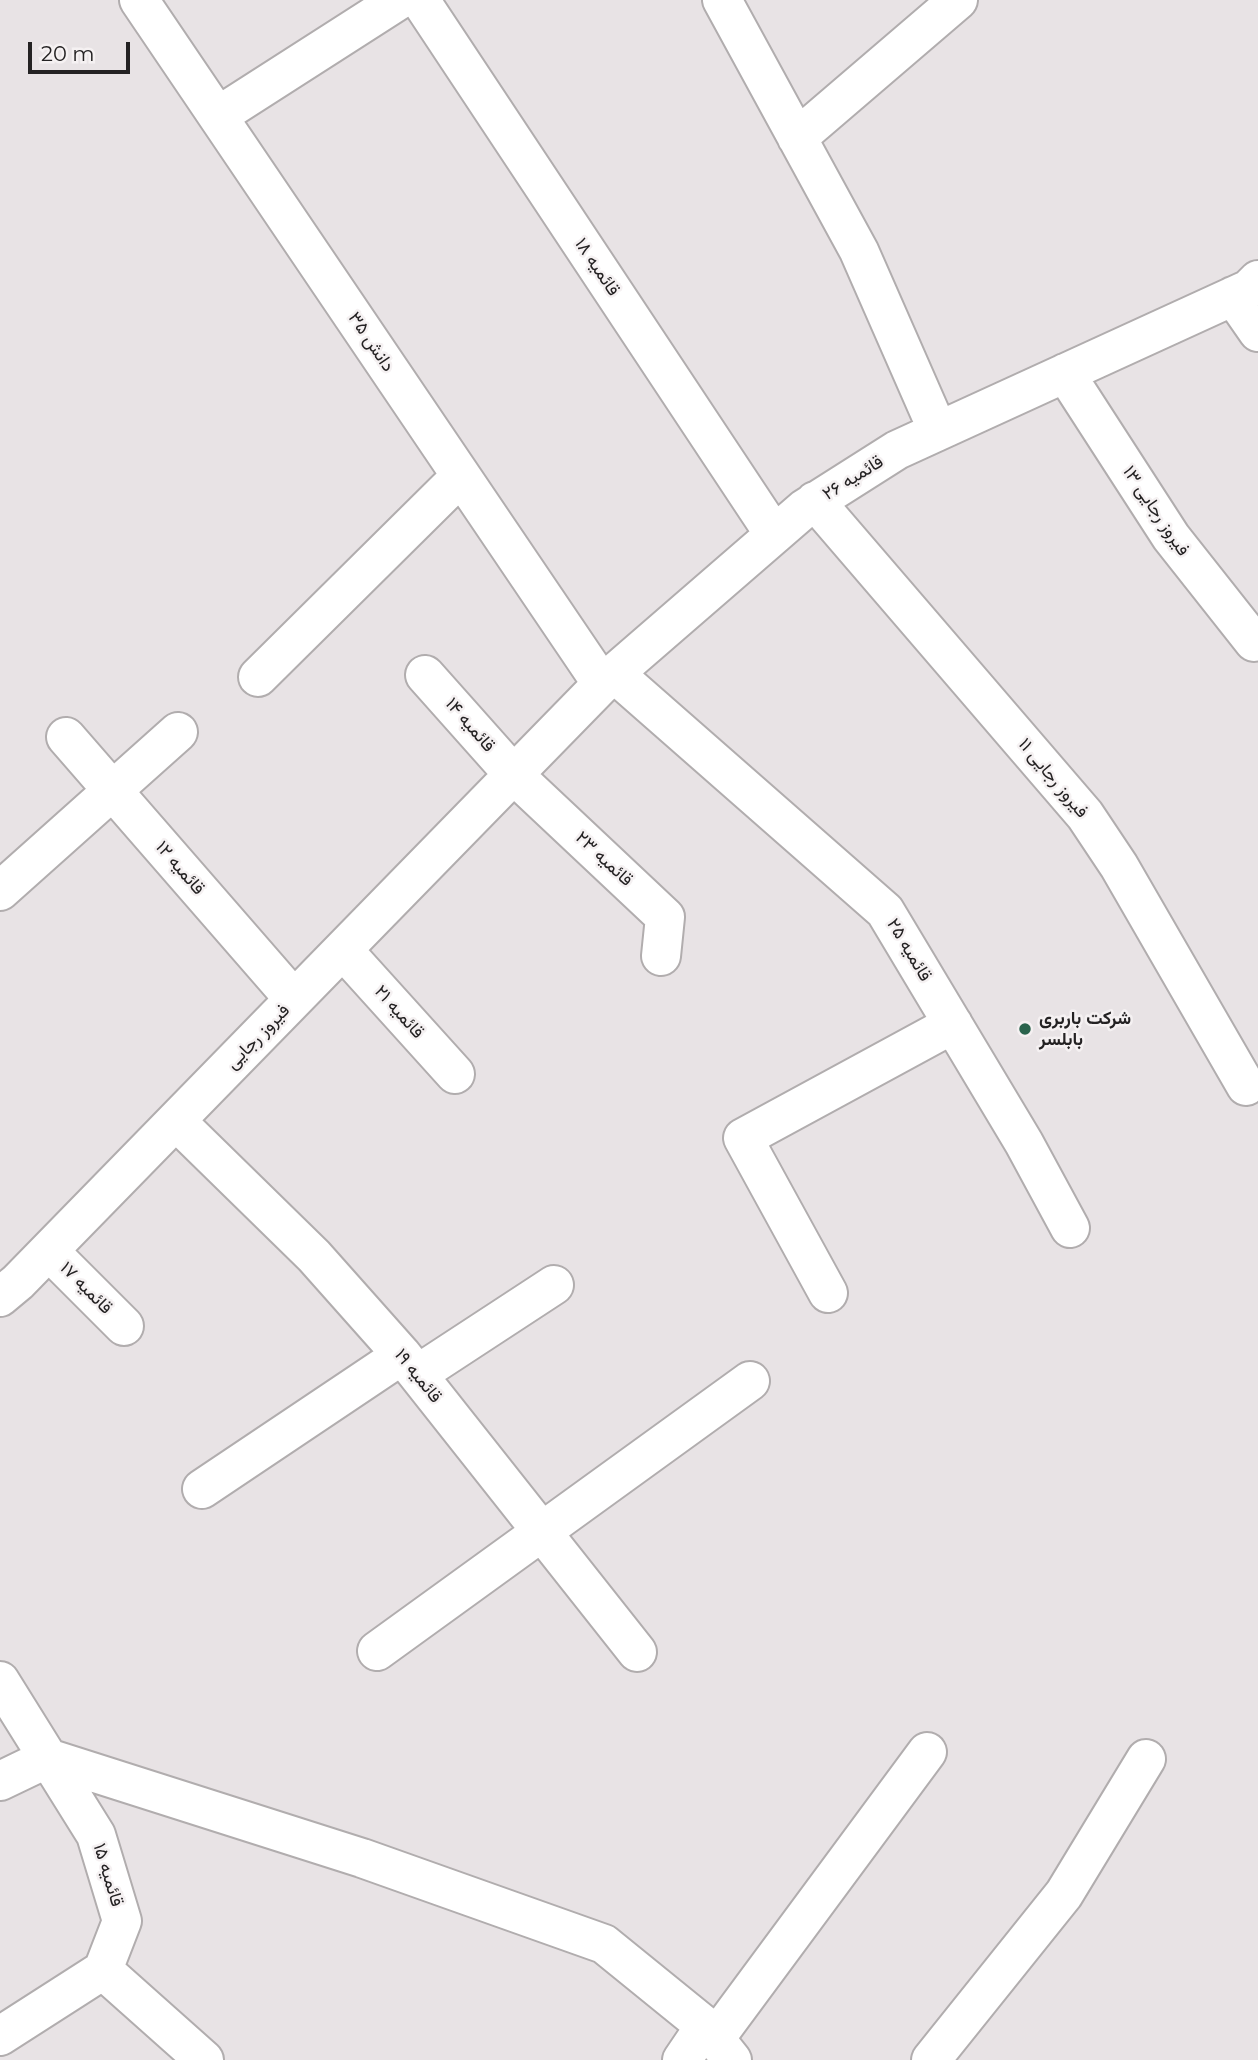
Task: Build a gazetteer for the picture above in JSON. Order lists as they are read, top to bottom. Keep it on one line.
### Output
{"streets":{"street":["قائمیه ۱۸","دانش ۳۵","قائمیه ۲۶","فیروز رجایی ۱۳","قائمیه ۱۴","فیروز رجایی ۱۱","قائمیه ۲۳","قائمیه ۱۲","قائمیه ۲۵","قائمیه ۲۱","فیروز رجایی","قائمیه ۱۷","قائمیه ۱۹","قائمیه ۱۵"]},"crossings":[["قائمیه ۱۸","قائمیه ۲۶"],["دانش ۳۵","قائمیه ۲۶"],["دانش ۳۵","قائمیه ۲۵"],["قائمیه ۲۶","فیروز رجایی ۱۳"],["قائمیه ۲۶","قائمیه ۱۴"],["قائمیه ۲۶","فیروز رجایی ۱۱"],["قائمیه ۲۶","قائمیه ۲۳"],["قائمیه ۲۶","قائمیه ۲۵"],["قائمیه ۲۶","فیروز رجایی"],["قائمیه ۱۴","قائمیه ۲۳"],["قائمیه ۱۴","فیروز رجایی"],["قائمیه ۲۳","فیروز رجایی"],["قائمیه ۱۲","فیروز رجایی"],["قائمیه ۲۱","فیروز رجایی"],["فیروز رجایی","قائمیه ۱۷"],["فیروز رجایی","قائمیه ۱۹"]],"places":["شرکت باربری بابلسر"],"scale_bar":"20 m"}
